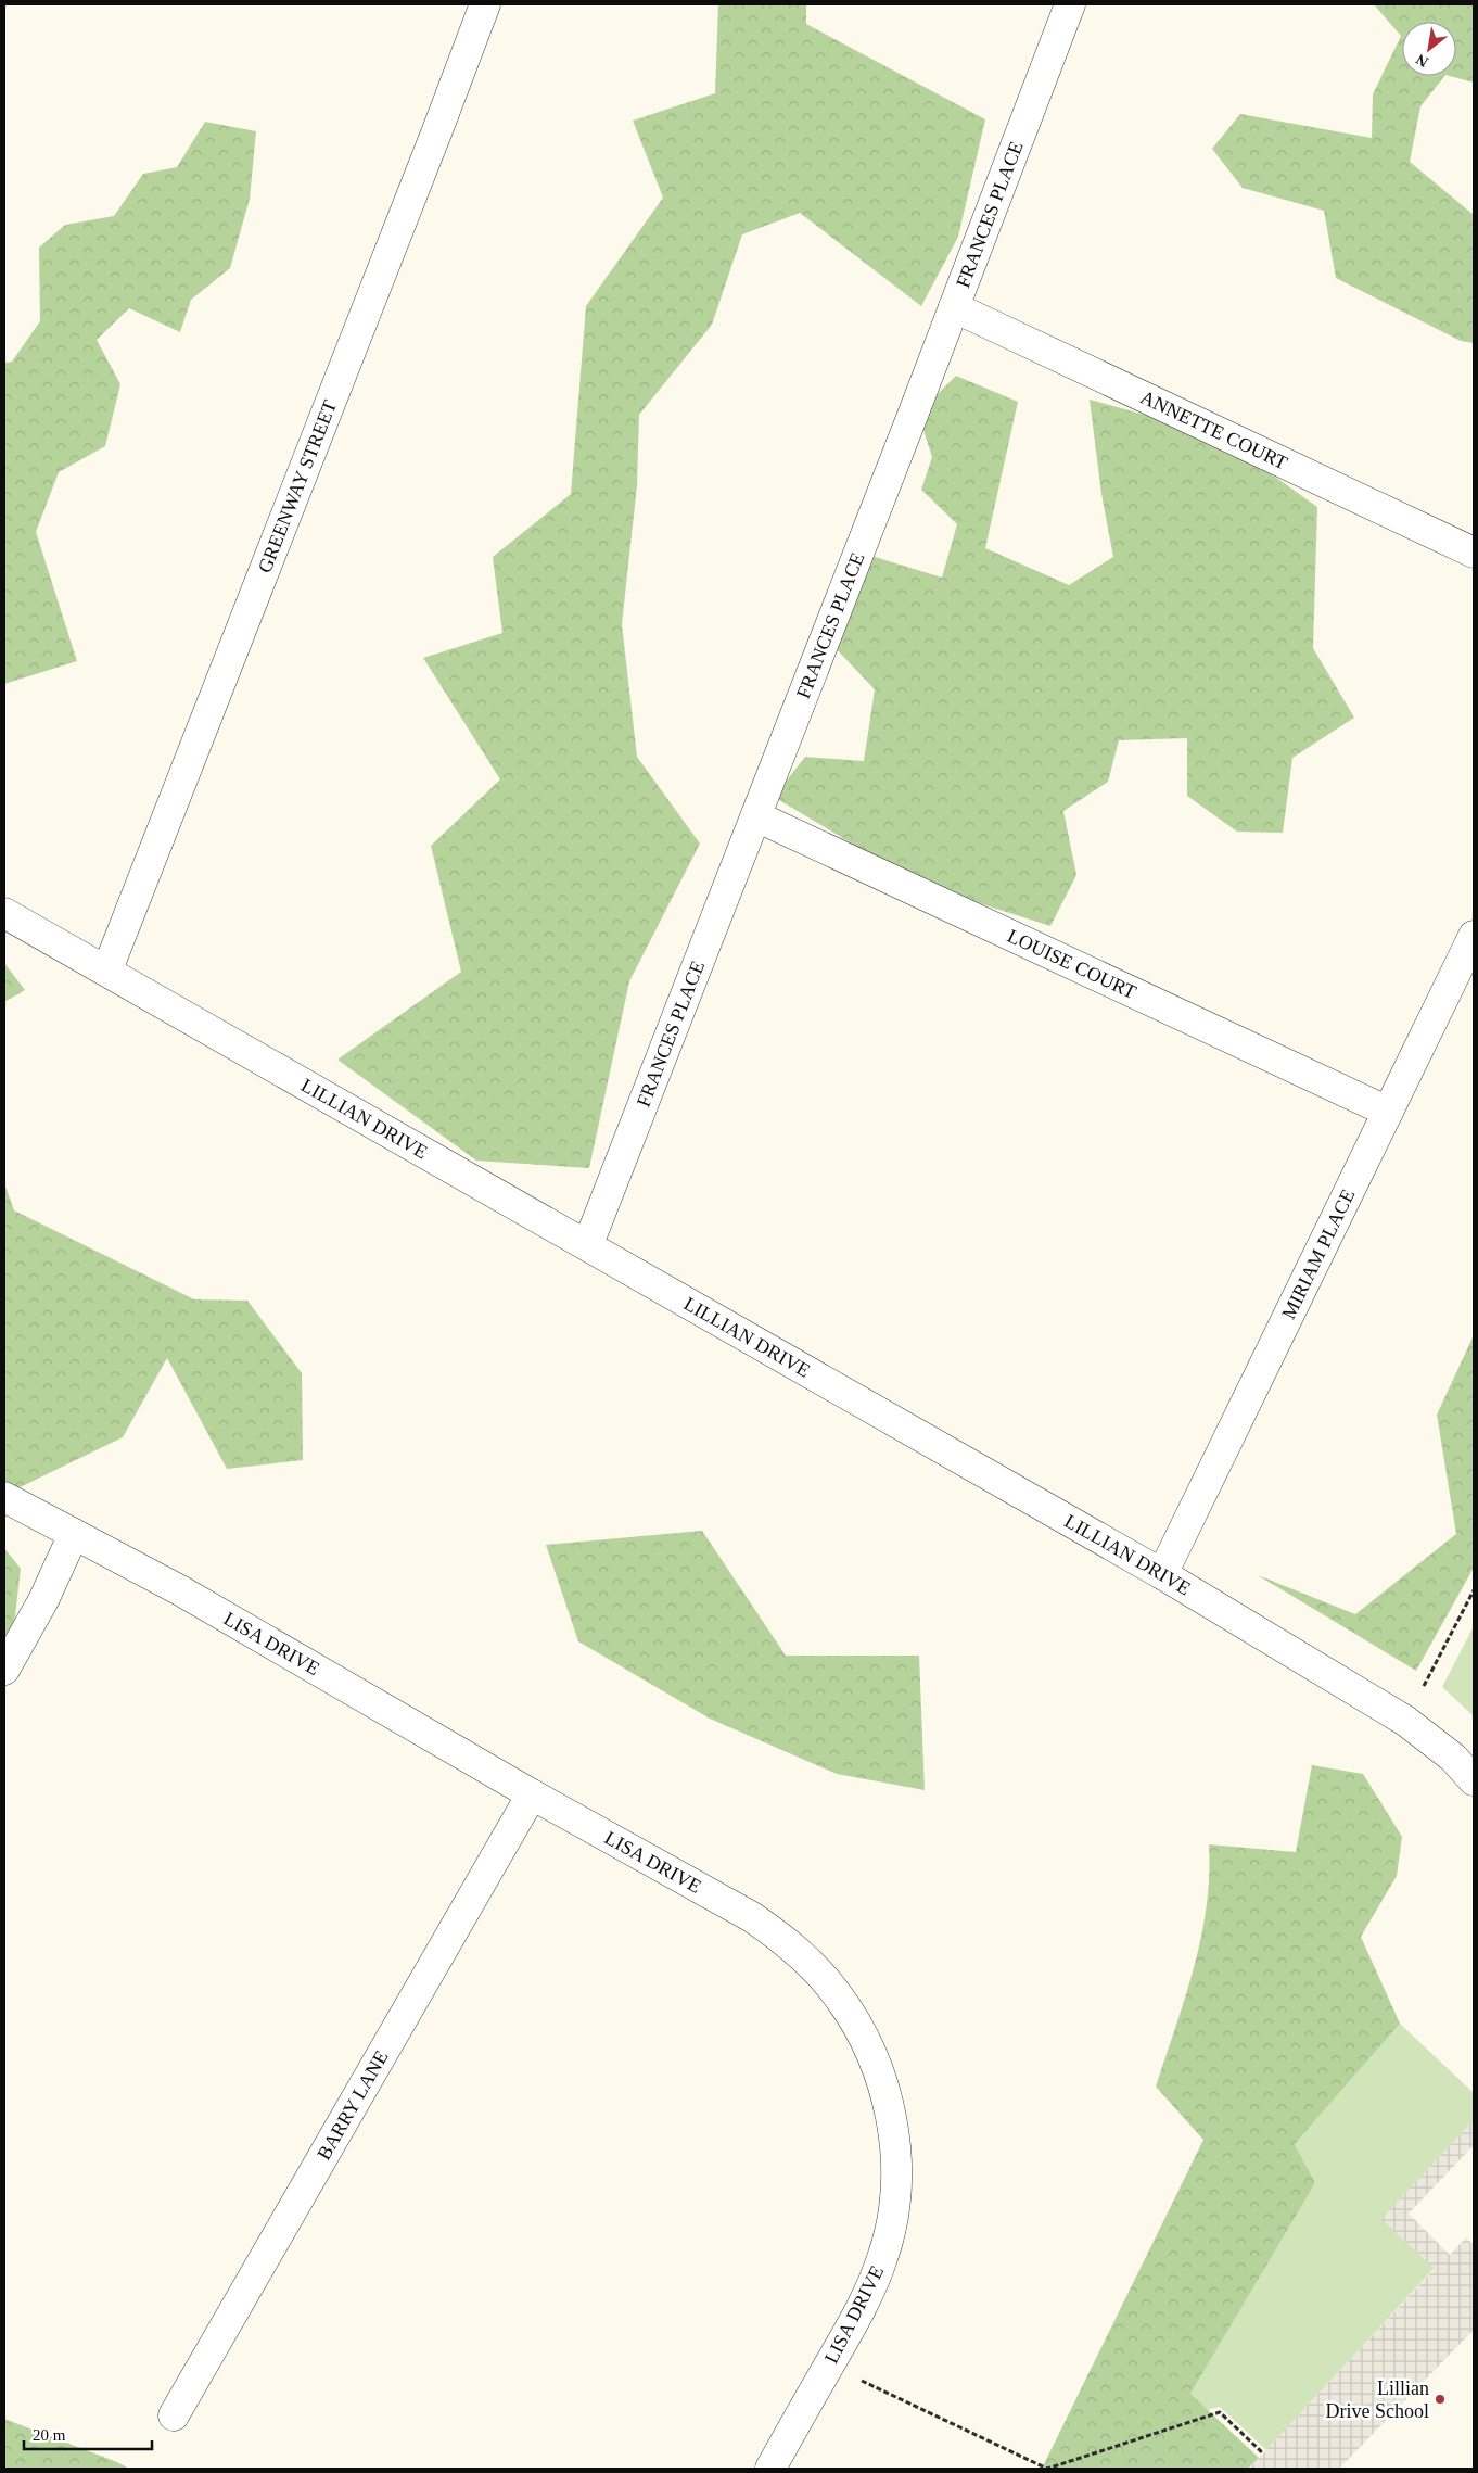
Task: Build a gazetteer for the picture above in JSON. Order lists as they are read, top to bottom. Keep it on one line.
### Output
{"streets":{"street":["FRANCES PLACE","ANNETTE COURT","GREENWAY STREET","LOUISE COURT","LILLIAN DRIVE","MIRIAM PLACE","LISA DRIVE","BARRY LANE"]},"crossings":[["FRANCES PLACE","ANNETTE COURT"],["FRANCES PLACE","LOUISE COURT"],["FRANCES PLACE","LILLIAN DRIVE"],["GREENWAY STREET","LILLIAN DRIVE"],["LOUISE COURT","MIRIAM PLACE"],["LILLIAN DRIVE","MIRIAM PLACE"],["LISA DRIVE","BARRY LANE"]],"places":["Lillian Drive School"],"scale_bar":"20 m","north":"bottom left"}
